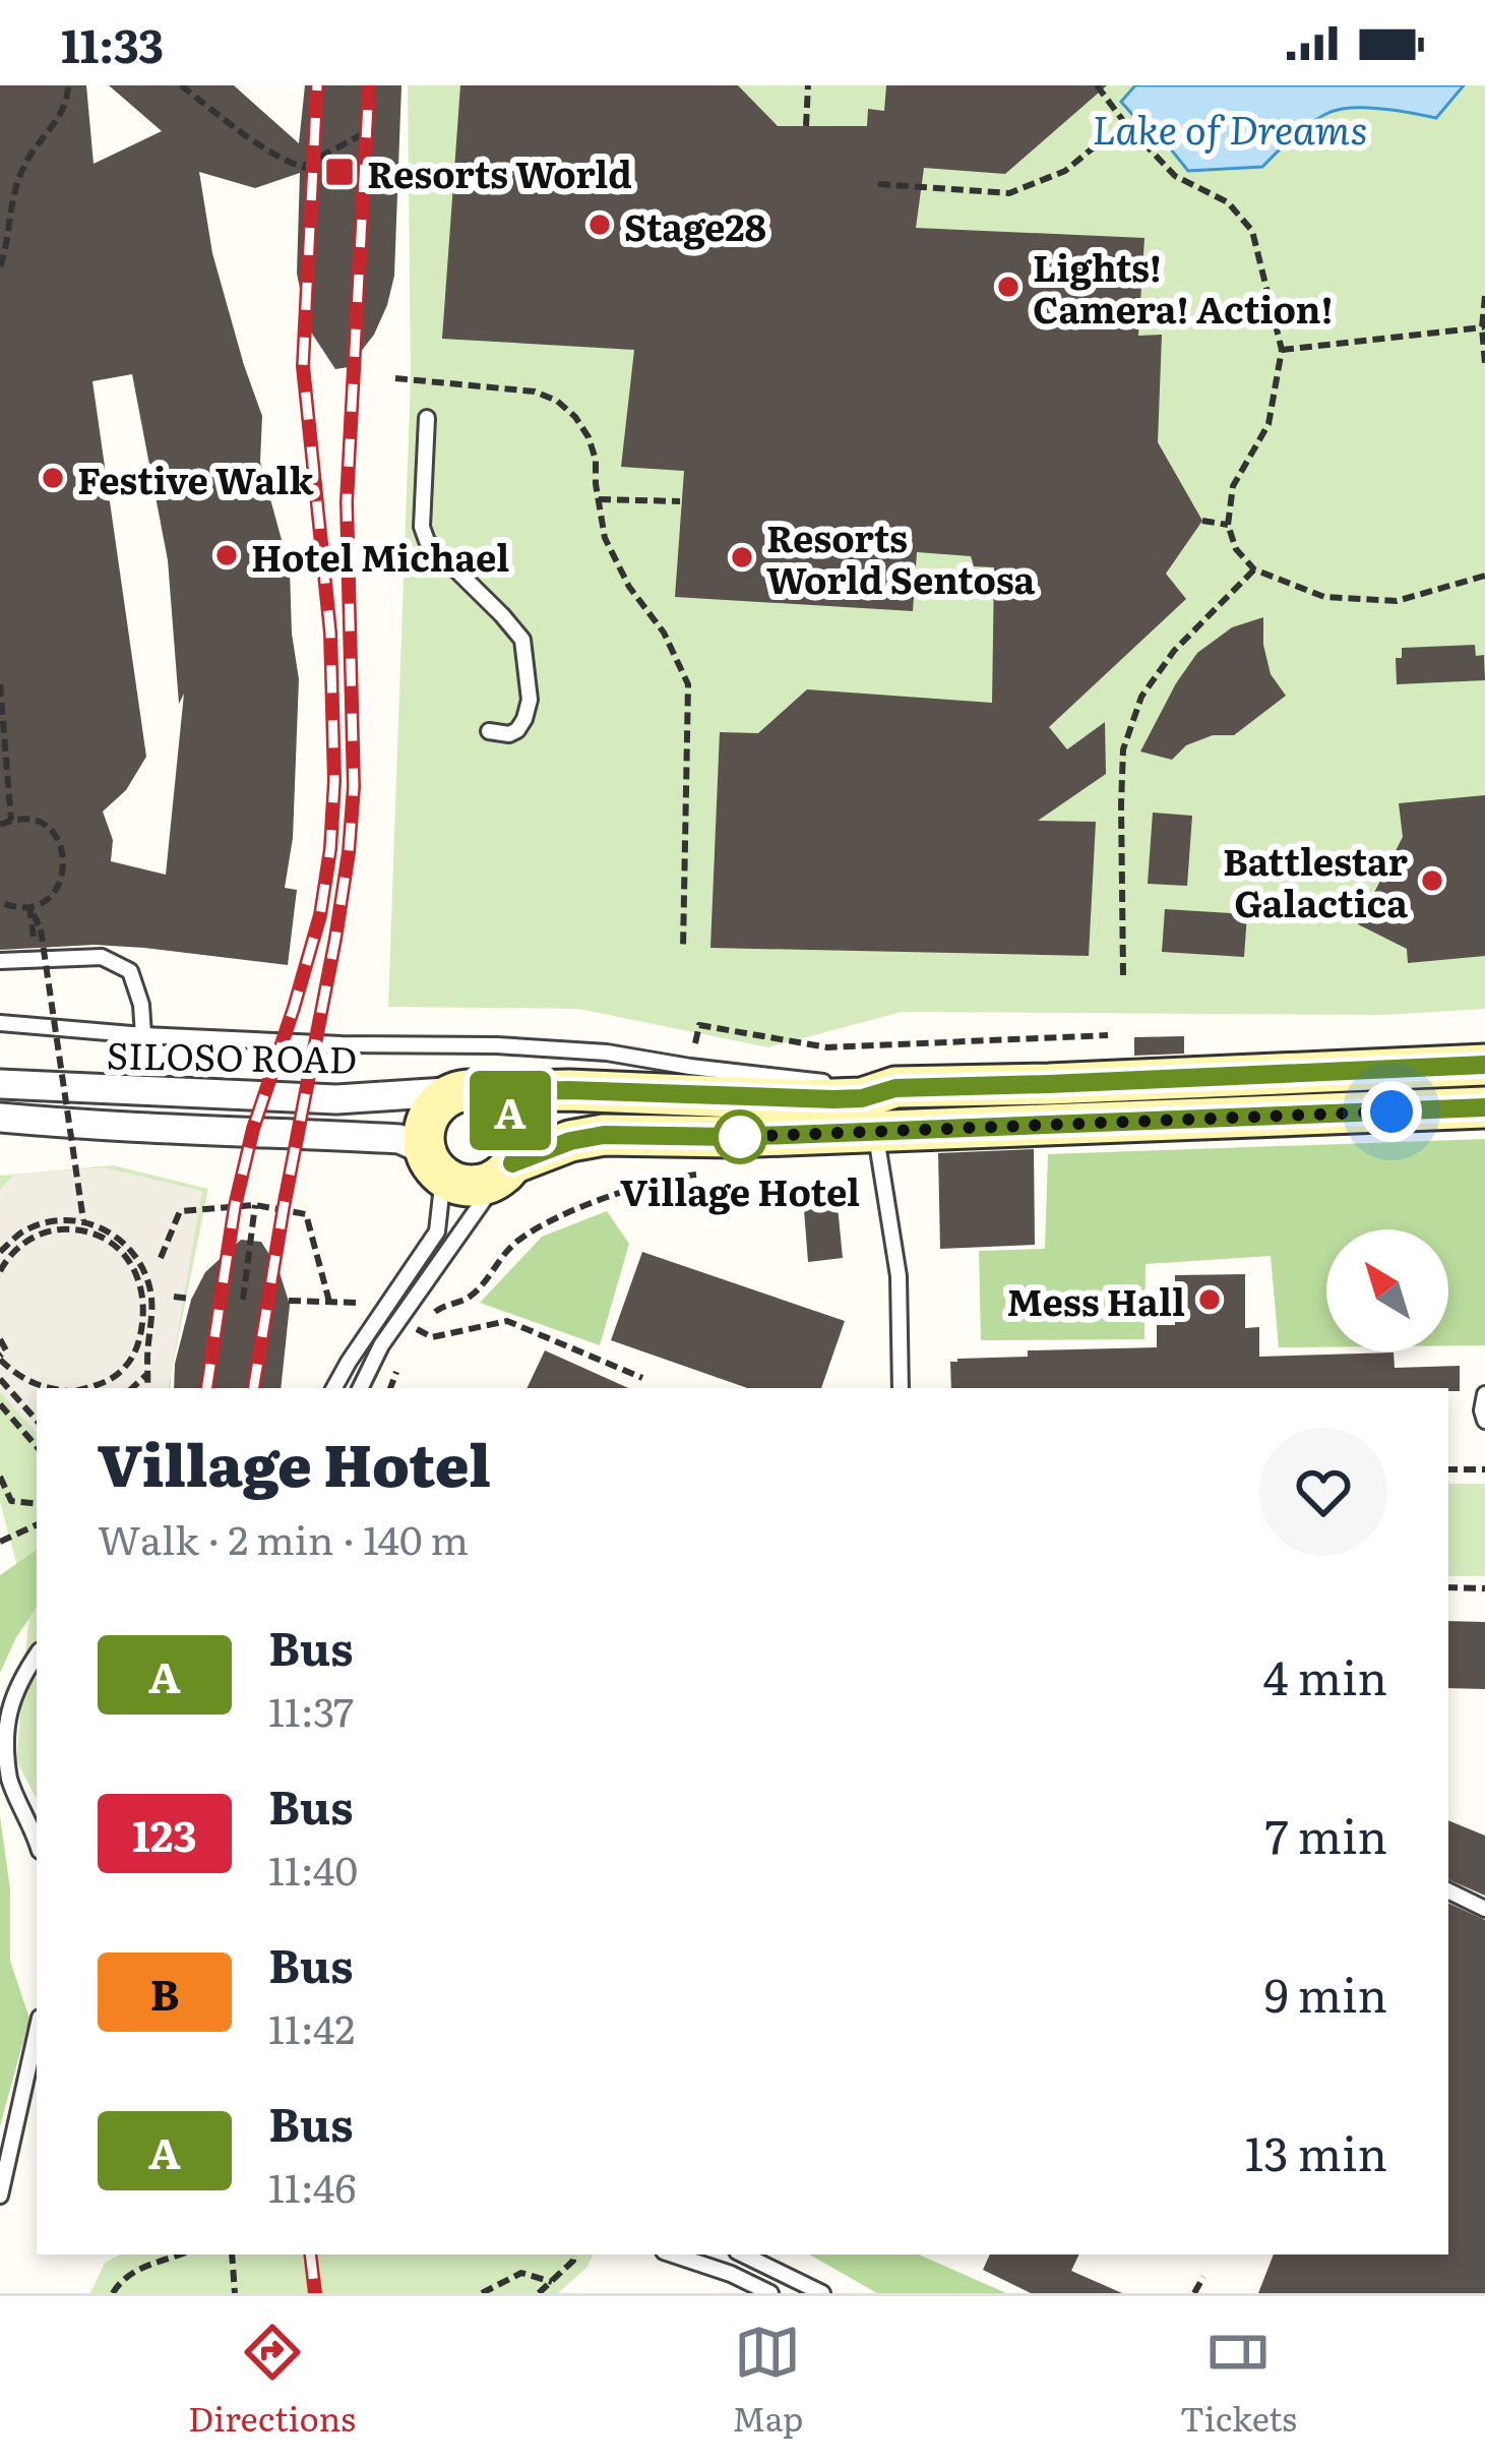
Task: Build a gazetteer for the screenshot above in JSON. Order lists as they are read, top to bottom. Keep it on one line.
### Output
{"streets":{"street":["SILOSO ROAD"]},"water":["Lake of Dreams"],"places":{"transit":["Resorts World"],"other":["Stage28","Lights! Camera! Action!","Festive Walk","Hotel Michael","Resorts World Sentosa","Battlestar Galactica","Village Hotel","Mess Hall"]},"lines":["bus line A"],"north":"top left","page":{"status":"11:33","on_map":"A","heading":["Village Hotel","Walk · 2 min · 140 m"],"list":[{"mark":"A","name":"Bus","note":"11:37","value":"4 min"},{"mark":"123","name":"Bus","note":"11:40","value":"7 min"},{"mark":"B","name":"Bus","note":"11:42","value":"9 min"},{"mark":"A","name":"Bus","note":"11:46","value":"13 min"}],"tabs":["Directions","Map","Tickets"]}}
